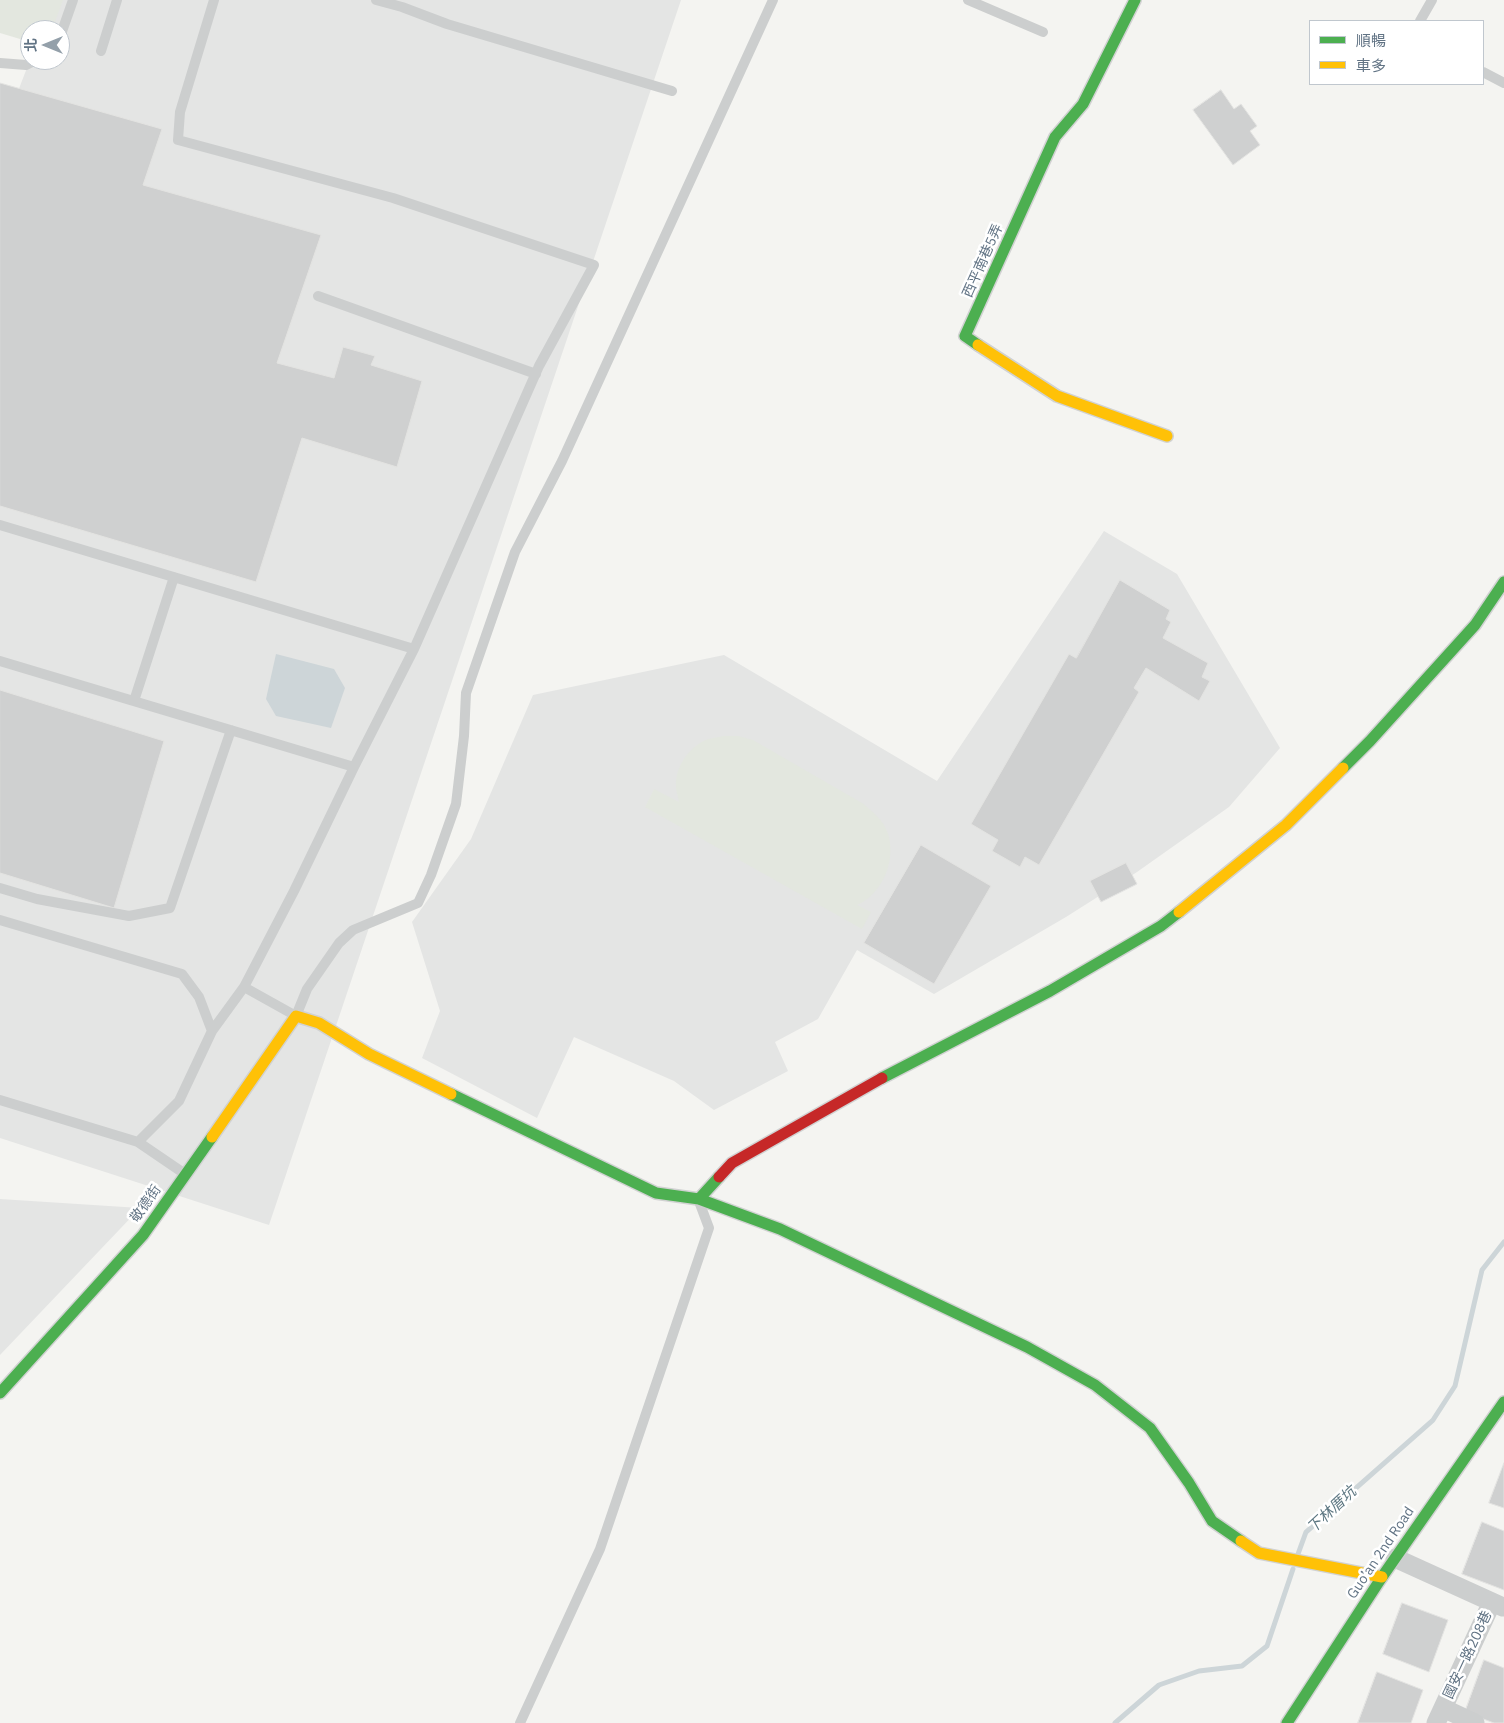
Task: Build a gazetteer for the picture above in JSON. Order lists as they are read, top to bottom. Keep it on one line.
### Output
{"streets":{"street":["西平南巷5弄","敬德街","Guo’an 2nd Road","國安一路208巷"]},"water":["下林厝坑"],"legend":["順暢","車多"],"north":"left"}
